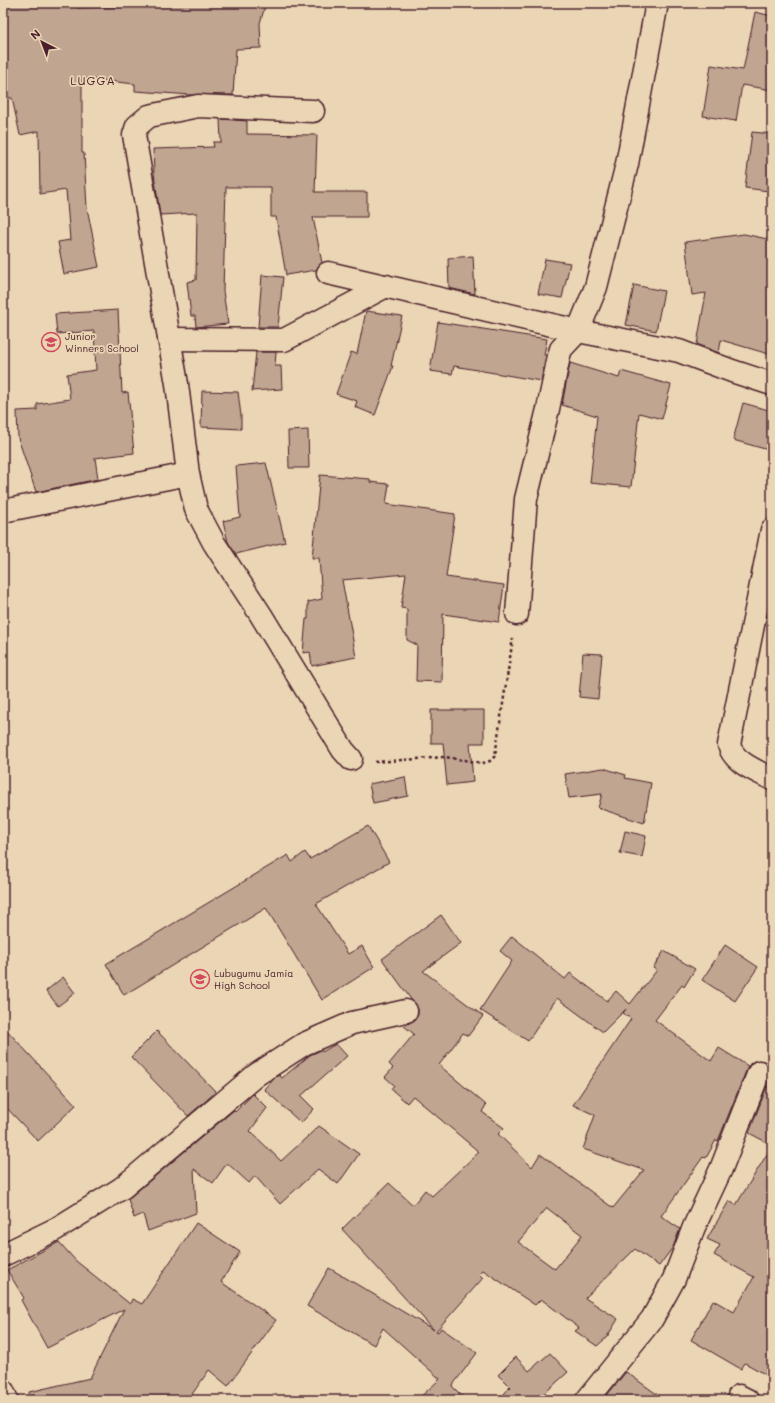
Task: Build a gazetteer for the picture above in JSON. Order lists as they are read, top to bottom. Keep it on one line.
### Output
{"districts":["LUGGA"],"places":{"school or university":["Junior Winners School","Lubugumu Jamia High School"]},"north":"top left"}
